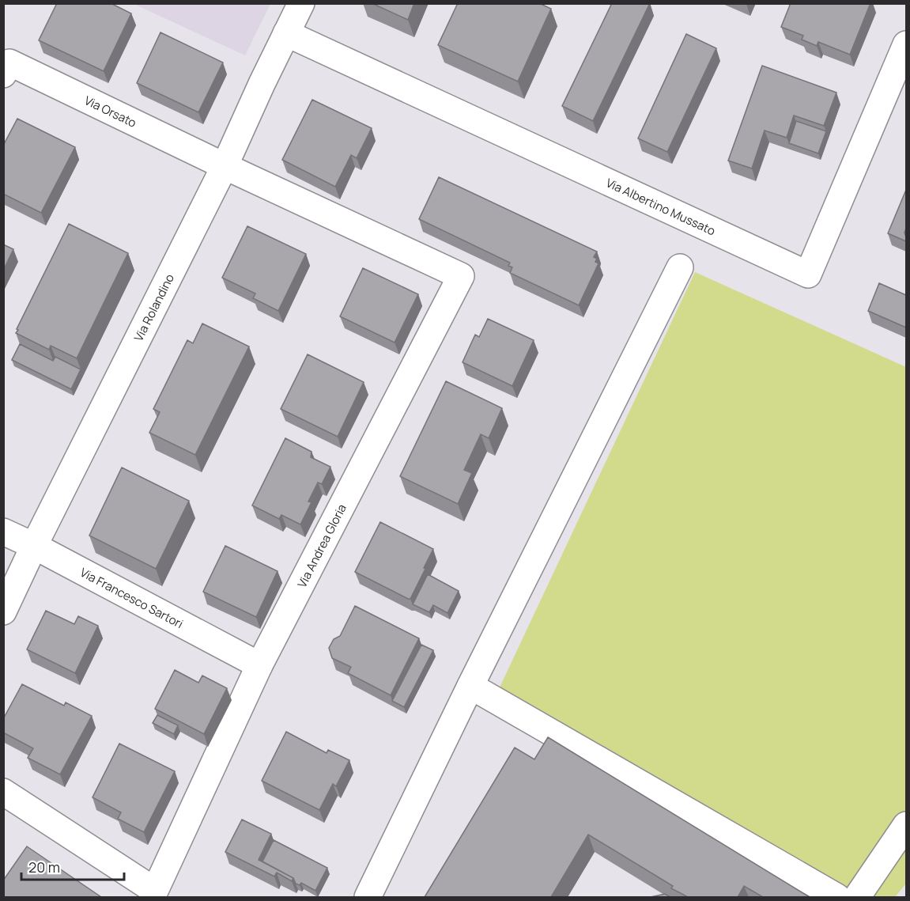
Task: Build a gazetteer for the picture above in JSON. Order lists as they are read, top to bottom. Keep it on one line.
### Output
{"streets":{"street":["Via Orsato","Via Albertino Mussato","Via Rolandino","Via Andrea Gloria","Via Francesco Sartori"]},"crossings":[["Via Orsato","Via Rolandino"],["Via Orsato","Via Andrea Gloria"],["Via Albertino Mussato","Via Rolandino"],["Via Rolandino","Via Andrea Gloria"],["Via Rolandino","Via Francesco Sartori"],["Via Andrea Gloria","Via Francesco Sartori"]],"scale_bar":"20 m"}
